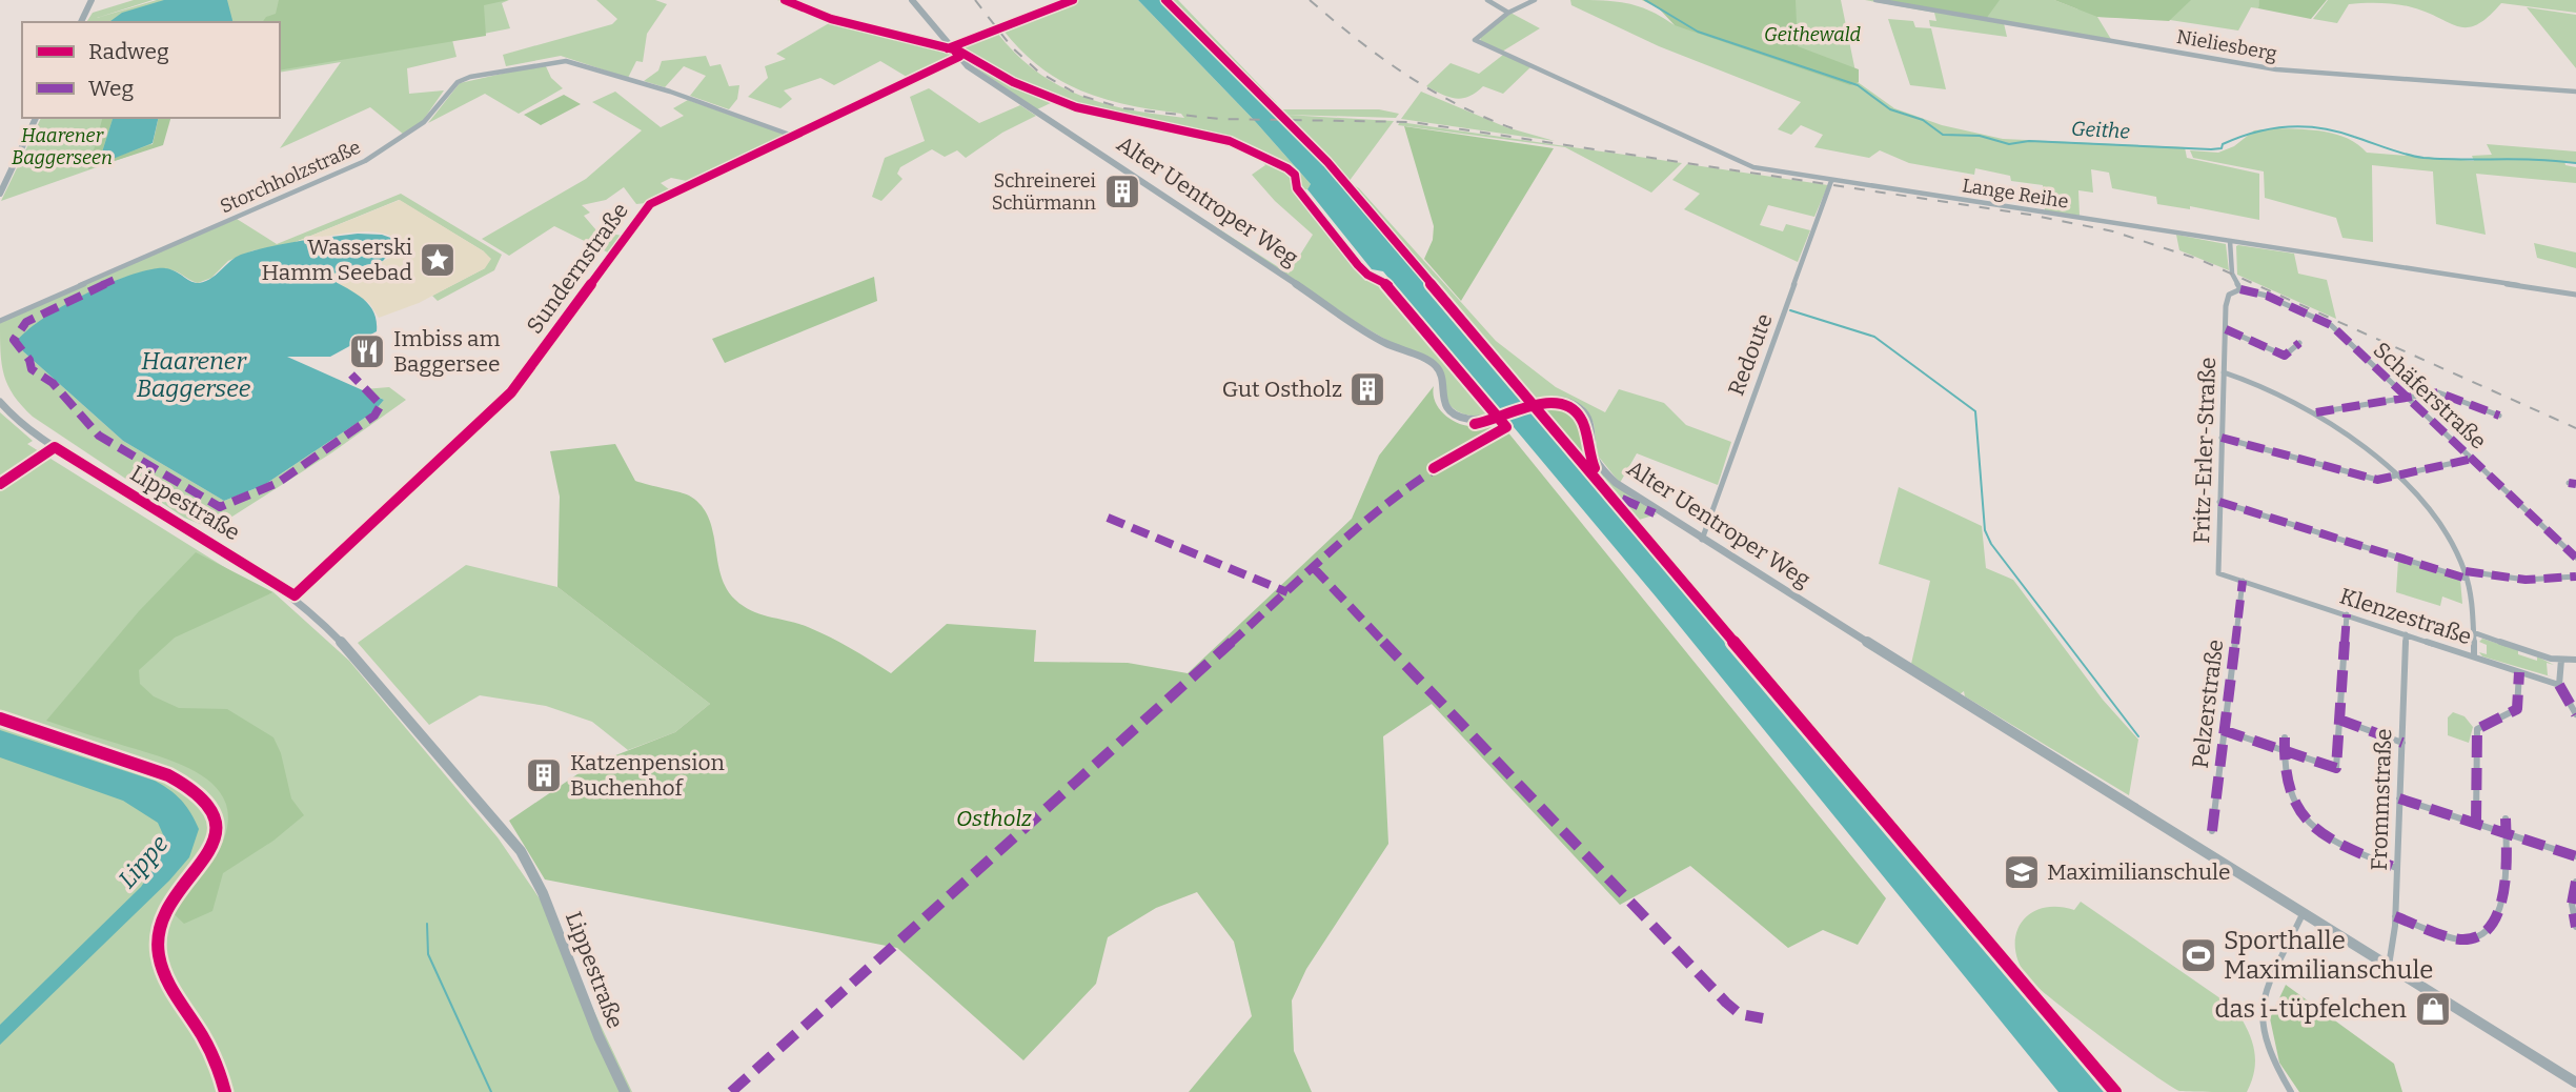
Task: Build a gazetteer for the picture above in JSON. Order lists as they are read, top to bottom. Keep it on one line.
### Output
{"streets":{"street":["Nieliesberg","Storchholzstraße","Lange Reihe","Alter Uentroper Weg","Sundernstraße","Redoute","Schäferstraße","Fritz-Erler-Straße","Lippestraße","Klenzestraße","Pelzerstraße","Frommstraße"]},"crossings":[["Storchholzstraße","Sundernstraße"],["Lange Reihe","Redoute"],["Alter Uentroper Weg","Sundernstraße"],["Alter Uentroper Weg","Redoute"],["Alter Uentroper Weg","Frommstraße"],["Sundernstraße","Lippestraße"],["Schäferstraße","Fritz-Erler-Straße"],["Fritz-Erler-Straße","Klenzestraße"],["Klenzestraße","Pelzerstraße"],["Klenzestraße","Frommstraße"]],"water":["Geithe","Haarener Baggersee","Lippe"],"parks":["Geithewald","Haarener Baggerseen","Ostholz"],"places":{"building":["Schreinerei Schürmann","Gut Ostholz","Katzenpension Buchenhof"],"place":["Wasserski Hamm Seebad"],"restaurant":["Imbiss am Baggersee"],"school or university":["Maximilianschule"],"sports":["Sporthalle Maximilianschule"],"shop":["das i-tüpfelchen"]},"legend":["Radweg","Weg"]}
